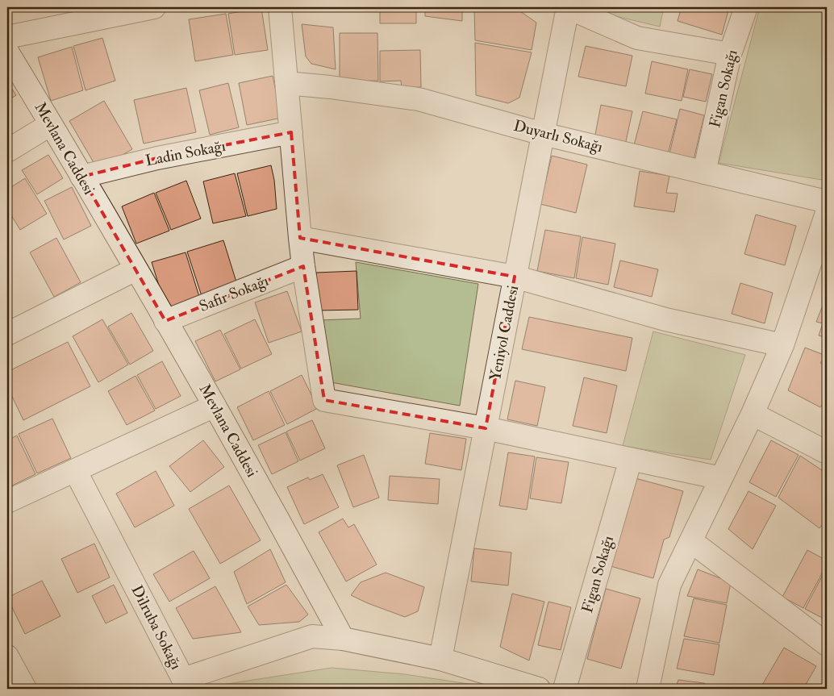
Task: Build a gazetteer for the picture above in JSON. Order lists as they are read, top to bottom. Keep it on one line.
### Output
{"streets":{"street":["Figan Sokağı","Duyarlı Sokağı","Mevlana Caddesi","Ladin Sokağı","Safir Sokağı","Yeniyol Caddesi","Dilruba Sokağı"]},"crossings":[["Figan Sokağı","Duyarlı Sokağı"],["Duyarlı Sokağı","Yeniyol Caddesi"],["Mevlana Caddesi","Ladin Sokağı"],["Mevlana Caddesi","Safir Sokağı"],["Mevlana Caddesi","Dilruba Sokağı"]]}
